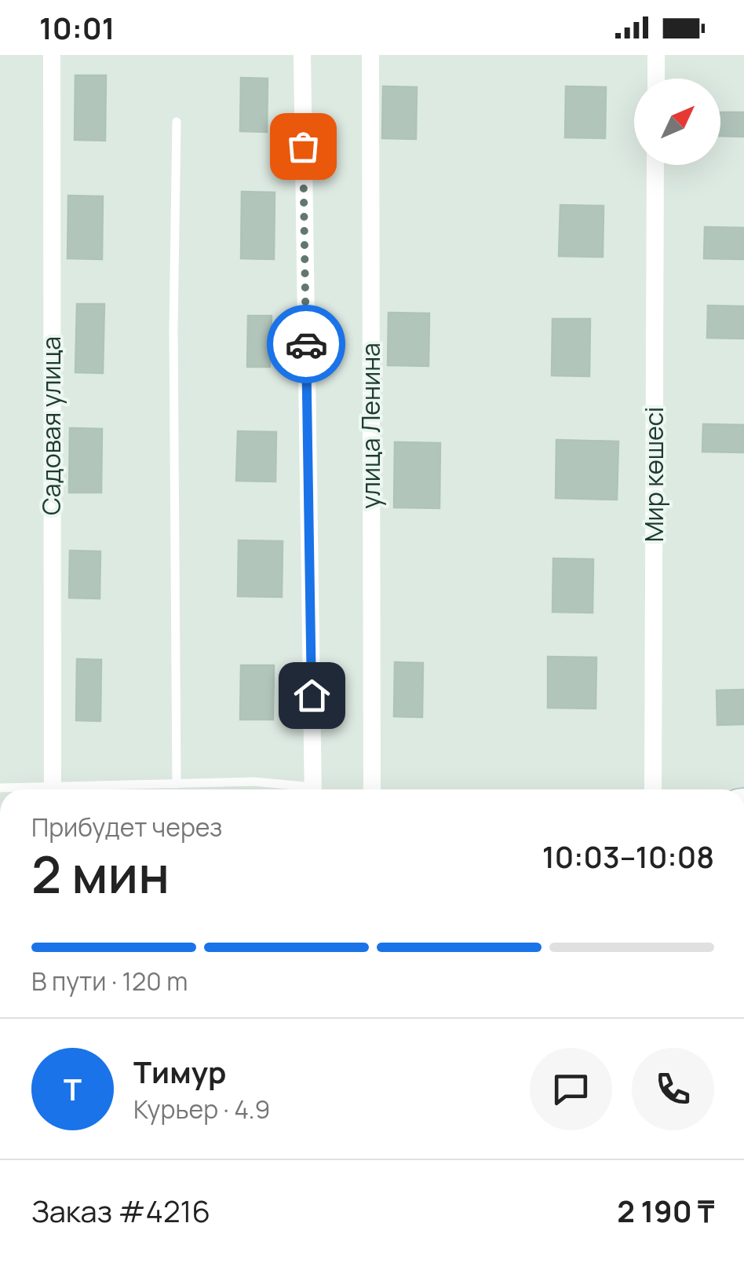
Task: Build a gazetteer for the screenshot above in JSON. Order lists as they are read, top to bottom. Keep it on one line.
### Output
{"streets":{"street":["Садовая улица","улица Ленина","Мир көшесі"]},"north":"top right","page":{"status":"10:01","heading":["2 мин","Прибудет через","10:03–10:08"],"panel":["Тимур","Курьер · 4.9","Заказ #4216","2 190 ₸"],"bar":"В пути · 120 m","round":"Т"}}
